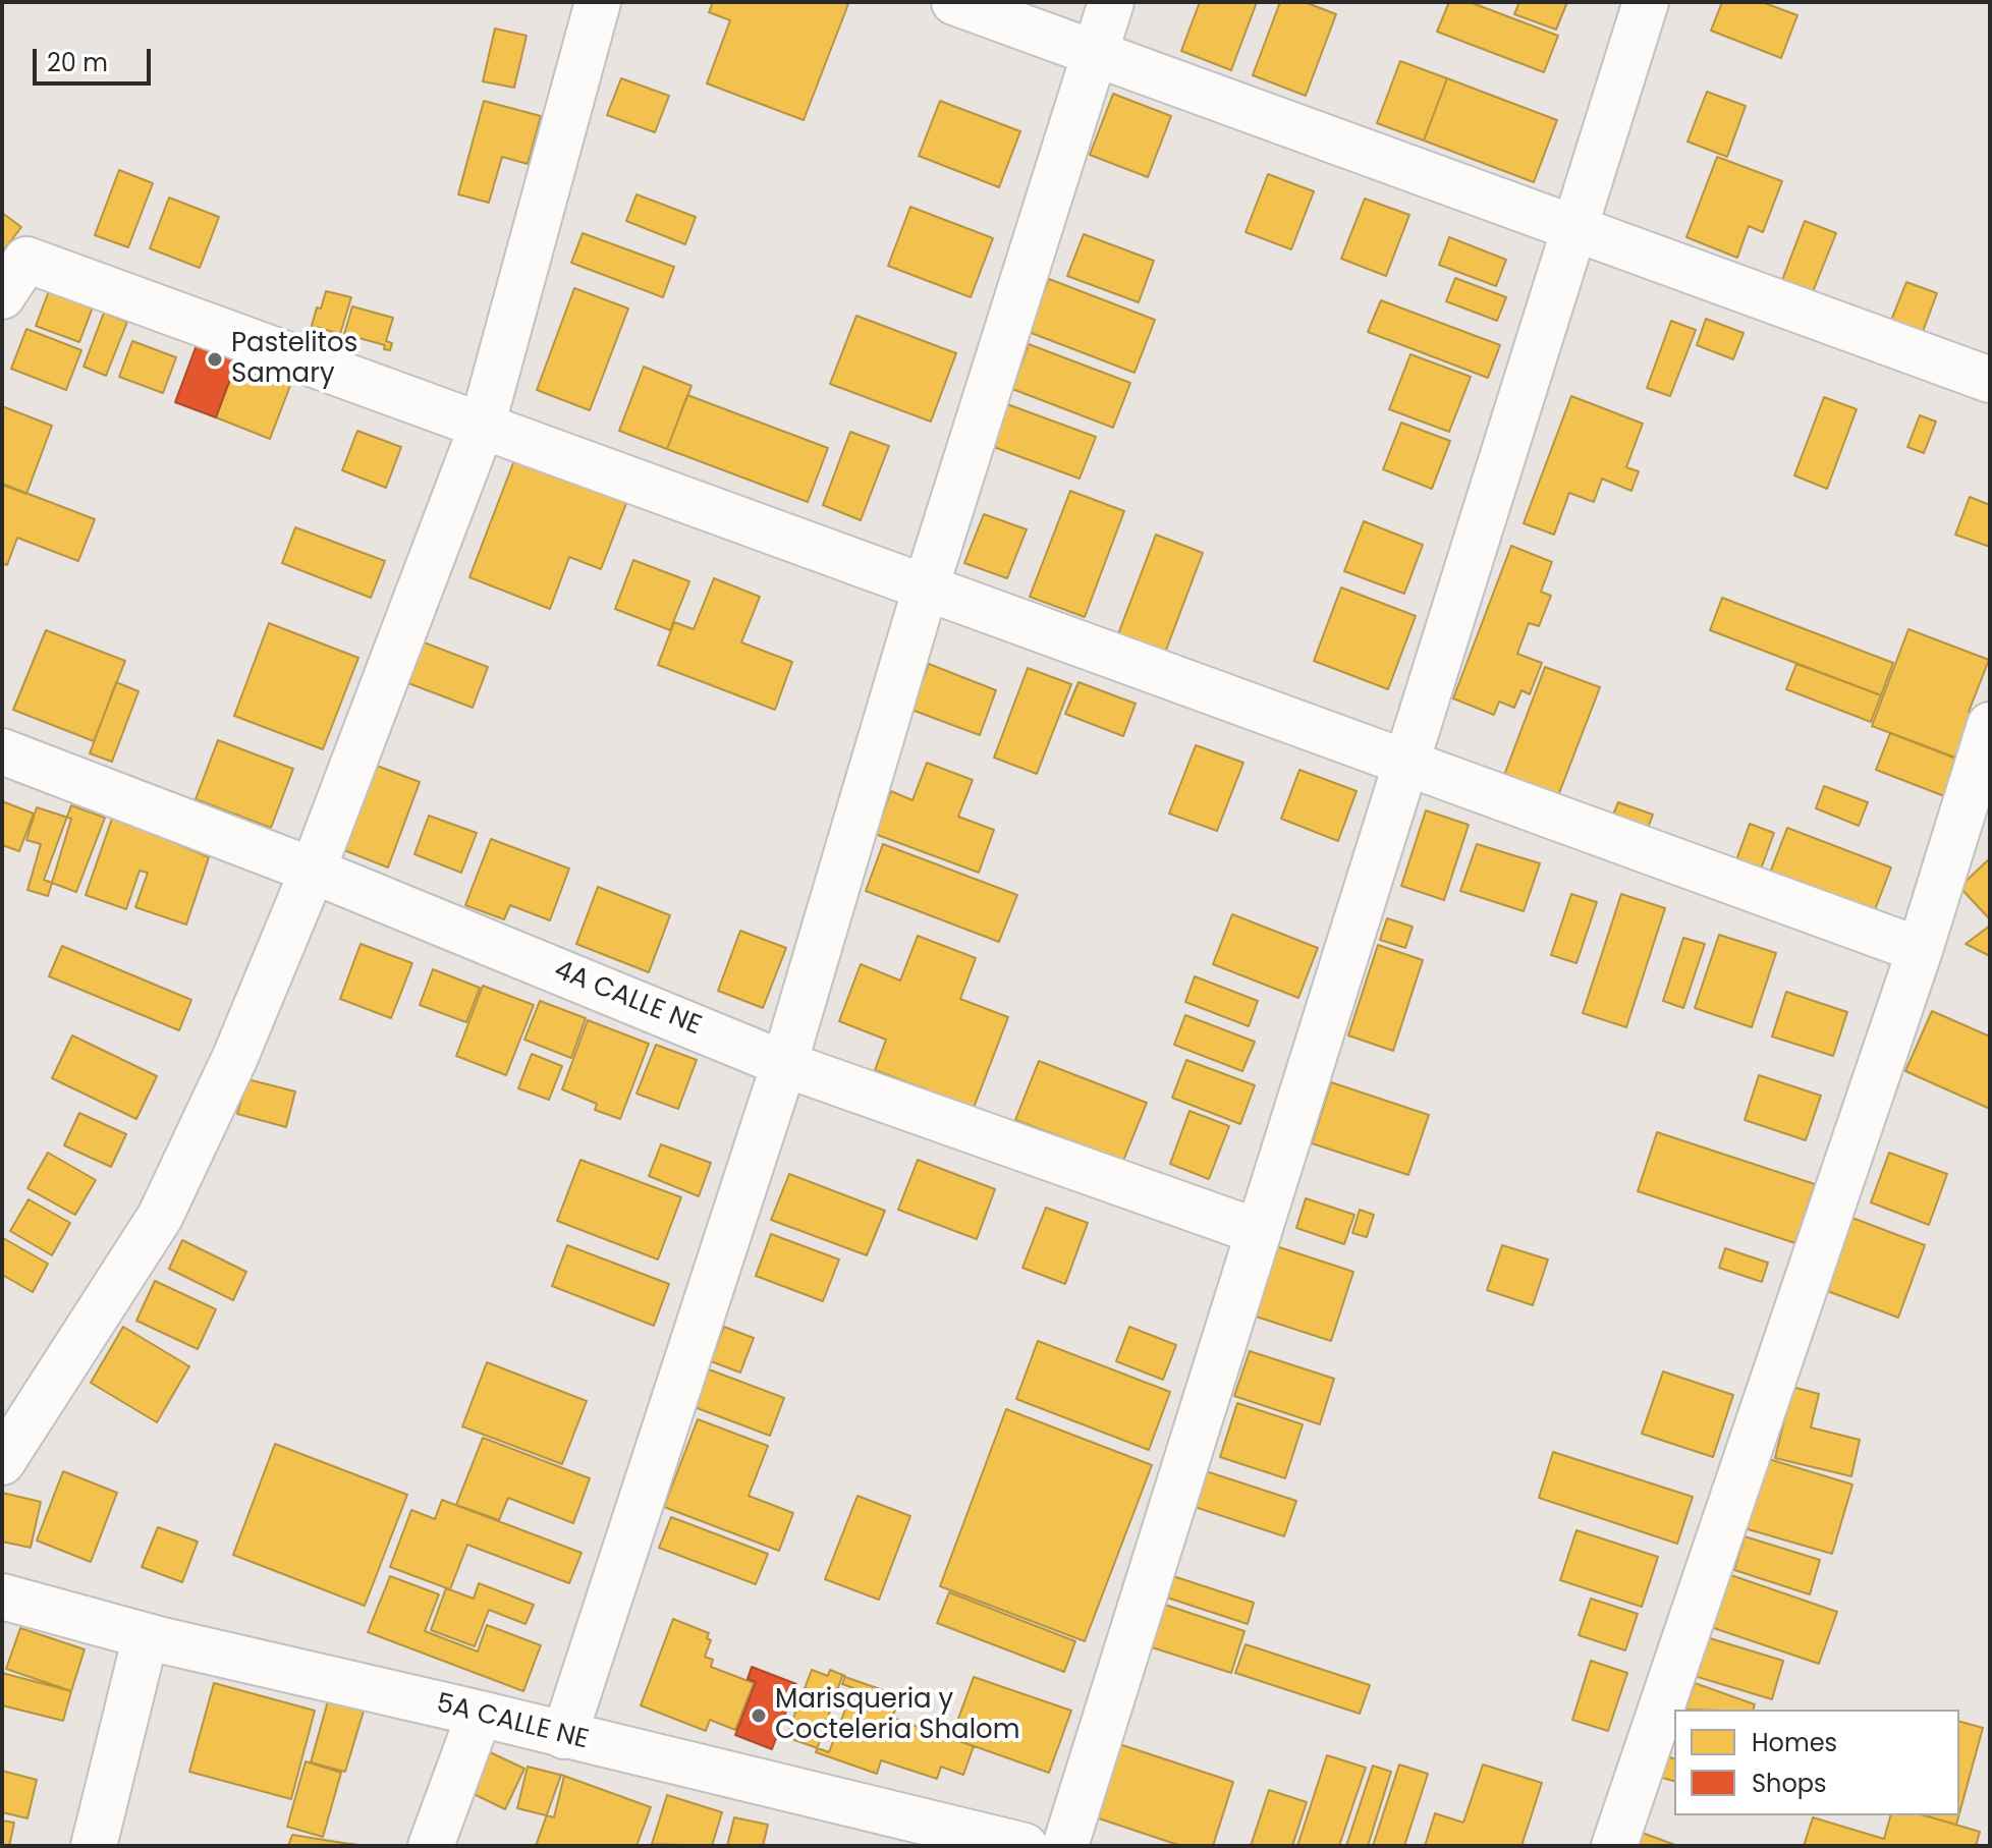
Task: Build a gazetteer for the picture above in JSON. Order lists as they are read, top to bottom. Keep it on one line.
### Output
{"streets":{"street":["4A CALLE NE","5A CALLE NE"]},"places":["Pastelitos Samary","Marisqueria y Cocteleria Shalom"],"legend":["Homes","Shops"],"scale_bar":"20 m"}
